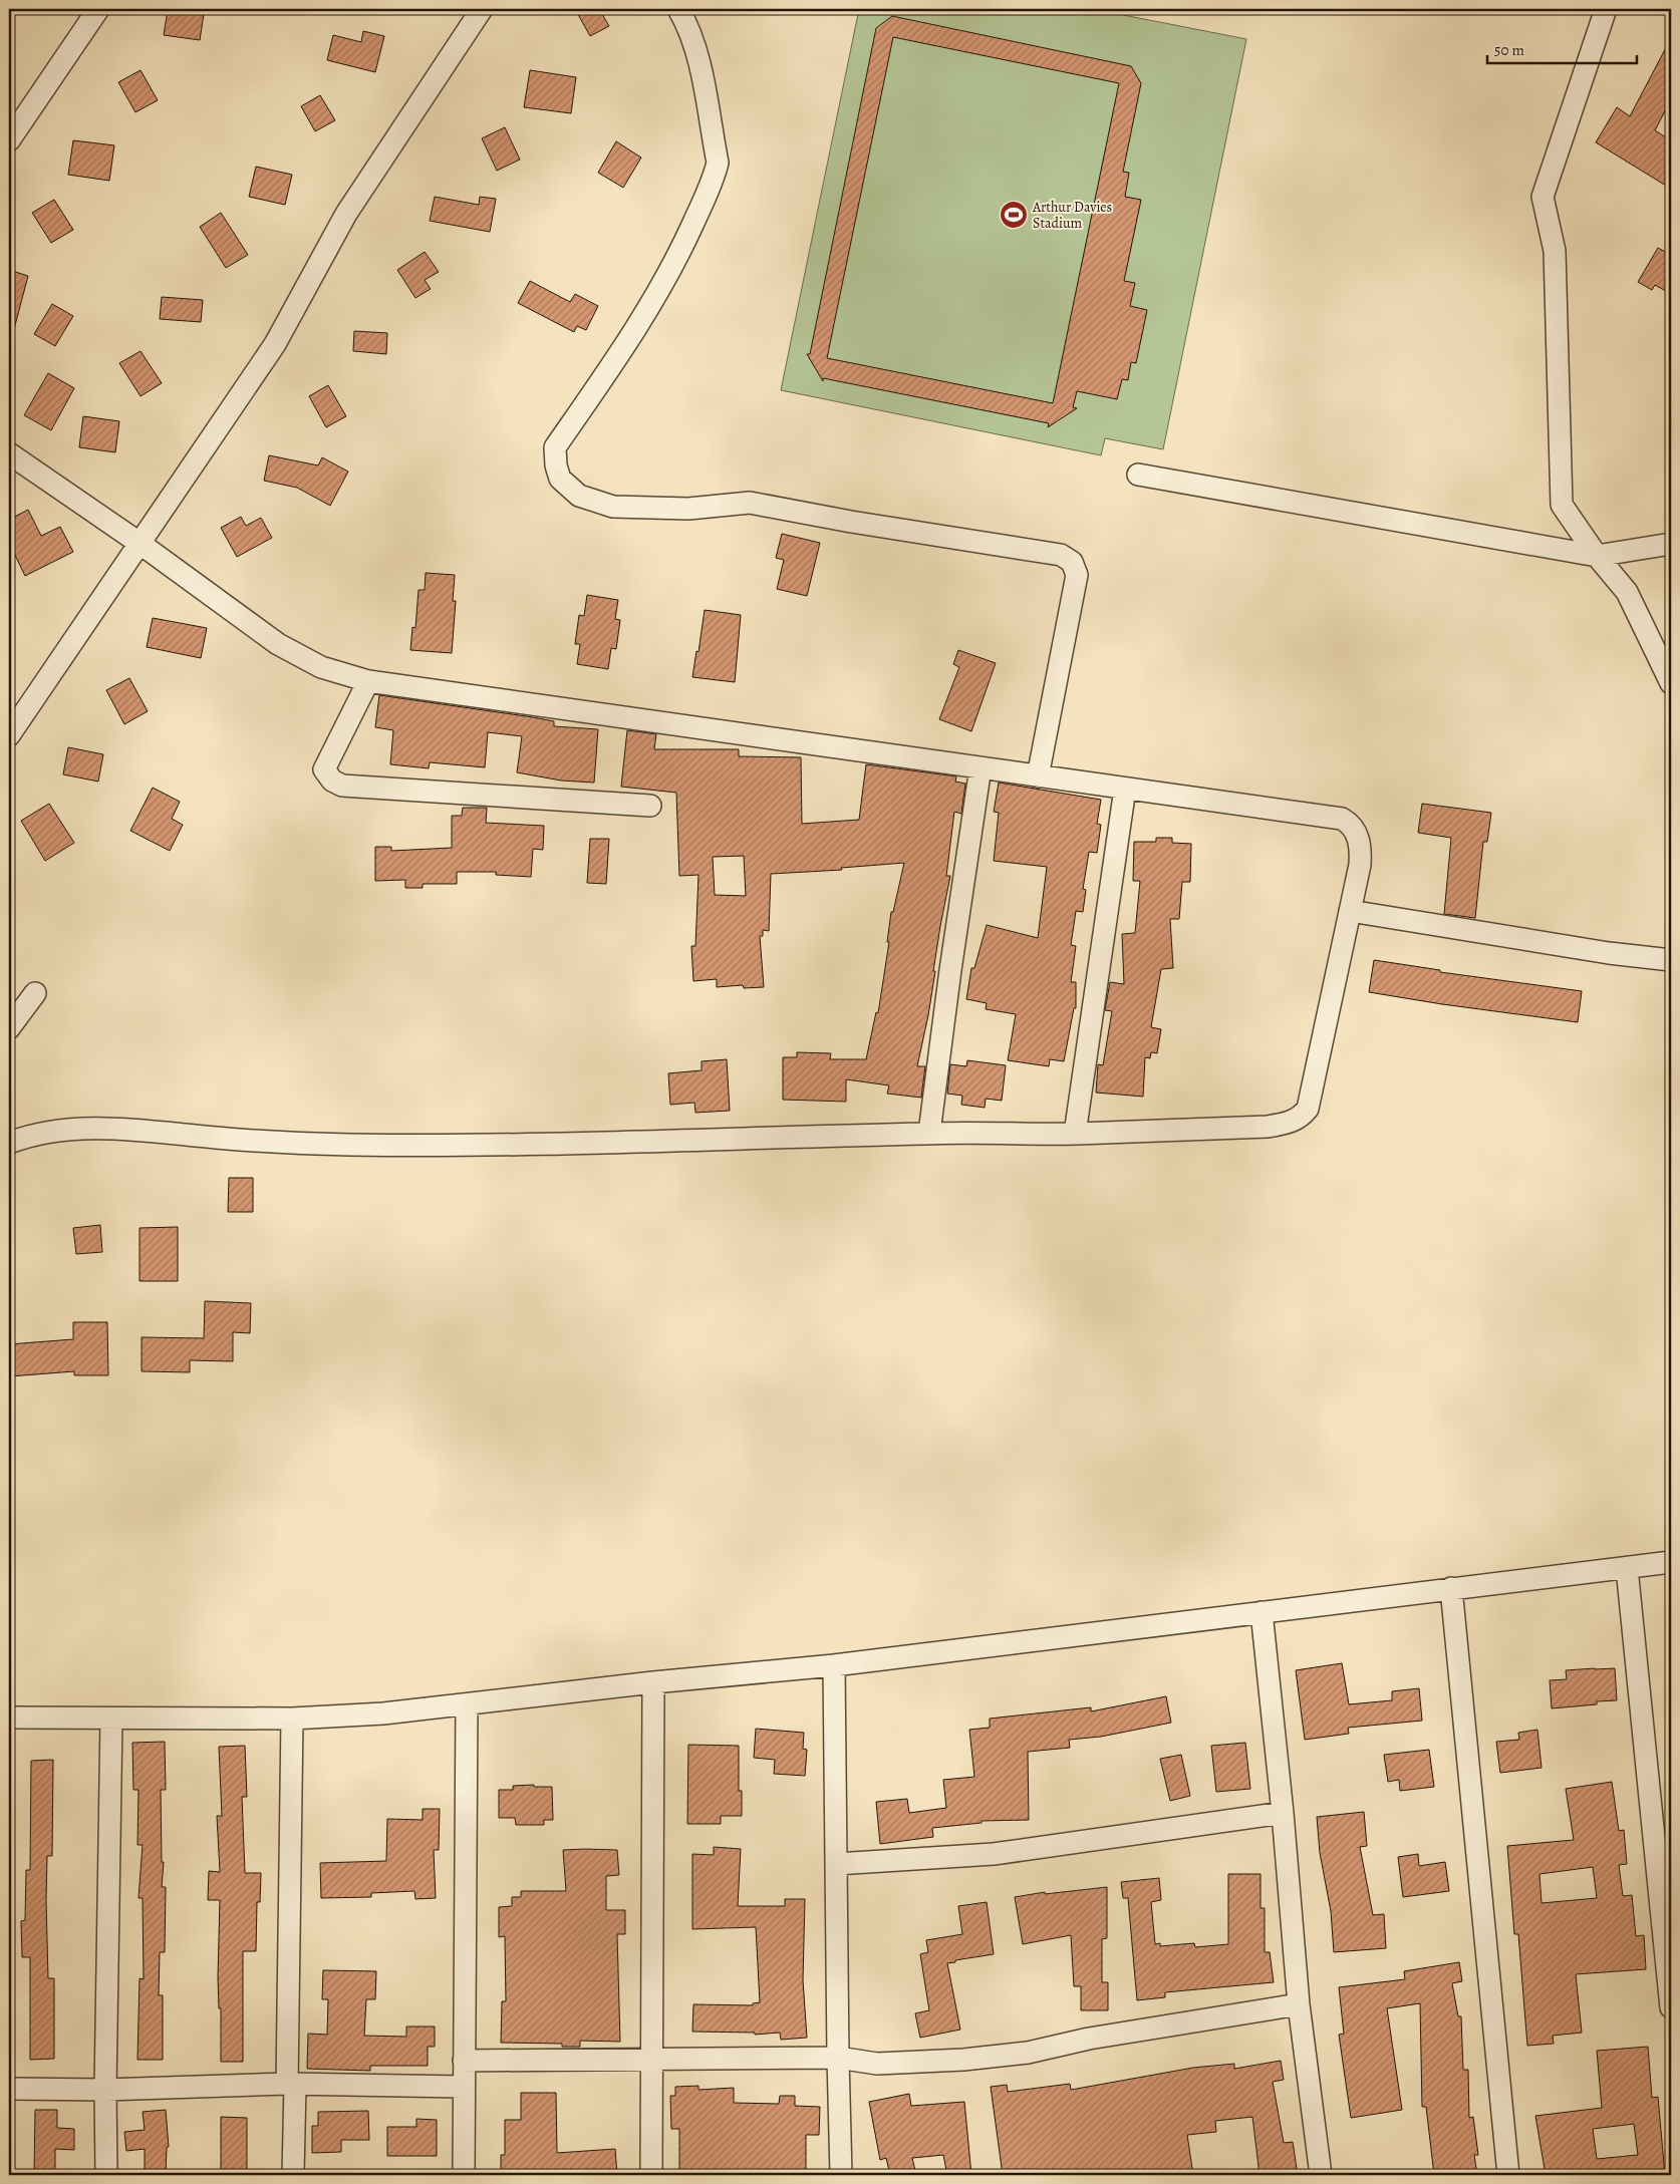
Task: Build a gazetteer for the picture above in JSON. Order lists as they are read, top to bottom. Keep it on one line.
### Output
{"places":{"sports":["Arthur Davies Stadium"]},"scale_bar":"50 m"}
